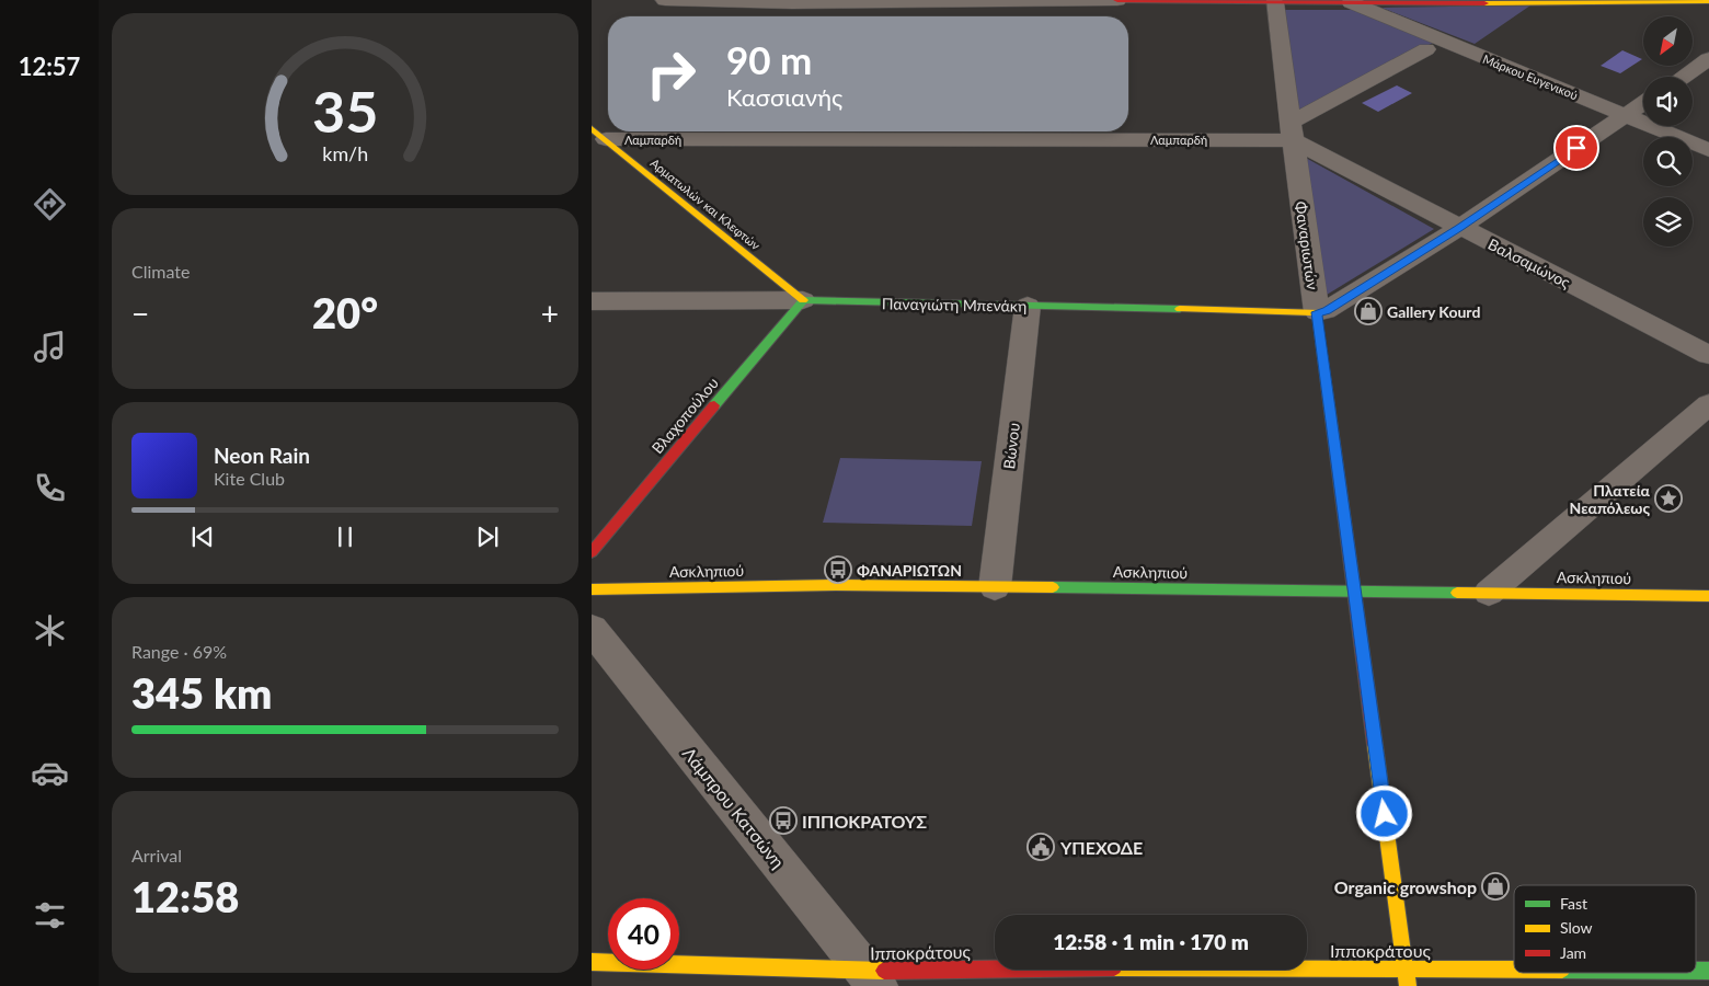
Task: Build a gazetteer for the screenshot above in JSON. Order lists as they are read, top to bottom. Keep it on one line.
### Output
{"streets":{"street":["Μάρκου Ευγενικού","Λαμπαρδή","Αρματωλών και Κλεφτών","Φαναριωτών","Βαλσαμώνος","Παναγιώτη Μπενάκη","Βλαχοπούλου","Βώνου","Ασκληπιού","Λάμπρου Κατσώνη","Ιπποκράτους"]},"crossings":[["Λαμπαρδή","Αρματωλών και Κλεφτών"],["Λαμπαρδή","Φαναριωτών"],["Λαμπαρδή","Βαλσαμώνος"],["Αρματωλών και Κλεφτών","Παναγιώτη Μπενάκη"],["Αρματωλών και Κλεφτών","Βλαχοπούλου"],["Φαναριωτών","Βαλσαμώνος"],["Φαναριωτών","Παναγιώτη Μπενάκη"],["Φαναριωτών","Ασκληπιού"],["Φαναριωτών","Ιπποκράτους"],["Παναγιώτη Μπενάκη","Βλαχοπούλου"],["Παναγιώτη Μπενάκη","Βώνου"],["Βώνου","Ασκληπιού"],["Λάμπρου Κατσώνη","Ιπποκράτους"]],"places":{"shop":["Gallery Kourd","Organic growshop"],"place":["Πλατεία Νεαπόλεως"],"bus stop":["ΦΑΝΑΡΙΩΤΩΝ","ΙΠΠΟΚΡΑΤΟΥΣ"],"public building":["ΥΠΕΧΟΔΕ"]},"legend":["Fast","Slow","Jam"],"north":"bottom left","page":{"tabs":"12:57","turn":["90 m","Κασσιανής"],"tile":["Climate",["Range · 69%","345 km"],["Arrival","12:58"]],"heat":["−","20°","+"],"song":["Neon Rain","Kite Club"],"limit":"40","trip":"12:58 · 1 min · 170 m","gauge":["35","km/h"]}}
